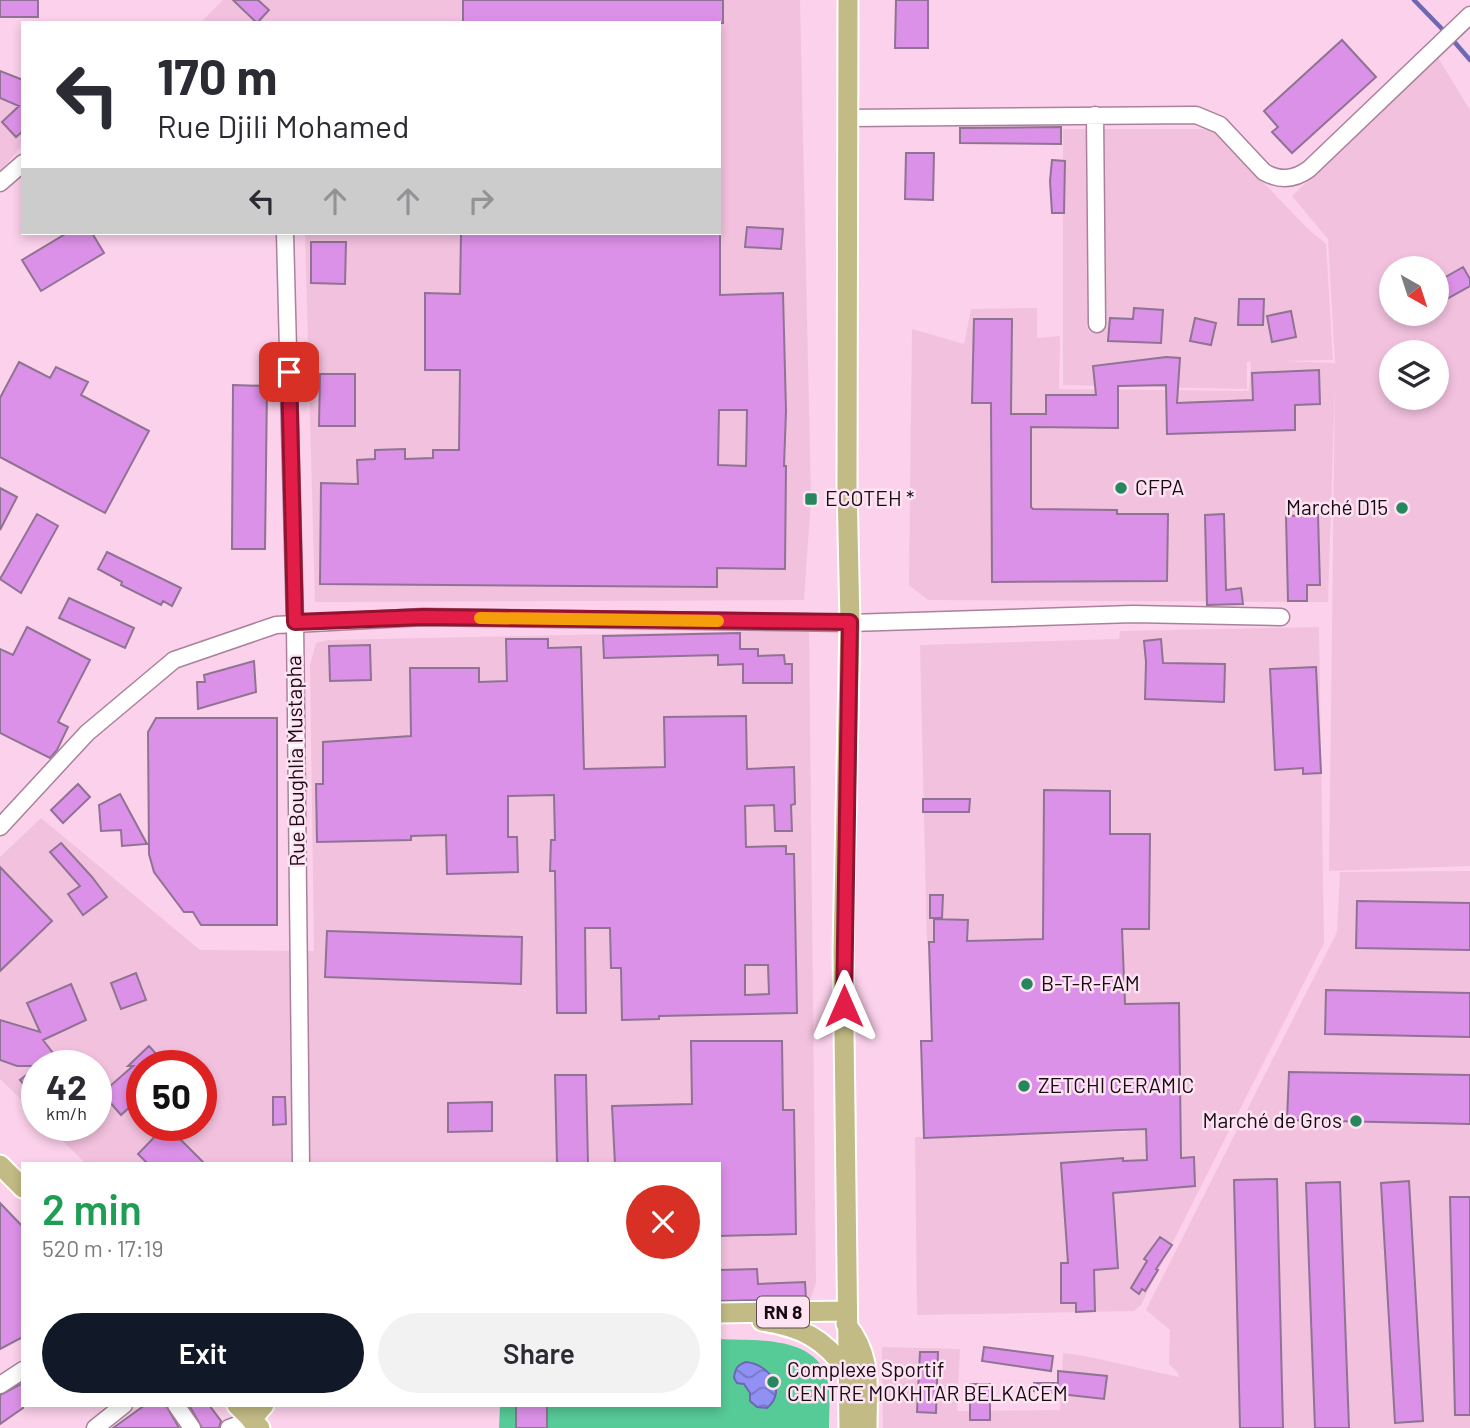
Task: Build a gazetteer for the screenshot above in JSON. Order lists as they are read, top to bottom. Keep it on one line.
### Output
{"streets":{"main road":["RN 8"],"street":["Rue Boughlia Mustapha"]},"places":{"other":["CFPA","Marché D15","B-T-R-FAM","ZETCHI CERAMIC","Marché de Gros","Complexe Sportif CENTRE MOKHTAR BELKACEM"],"transit":["ECOTEH *"]},"north":"bottom right","page":{"turn":["170 m","Rue Djili Mohamed"],"speed":"42 km/h","limit":"50","heading":["2 min","520 m · 17:19"],"buttons":["Exit","Share"]}}
